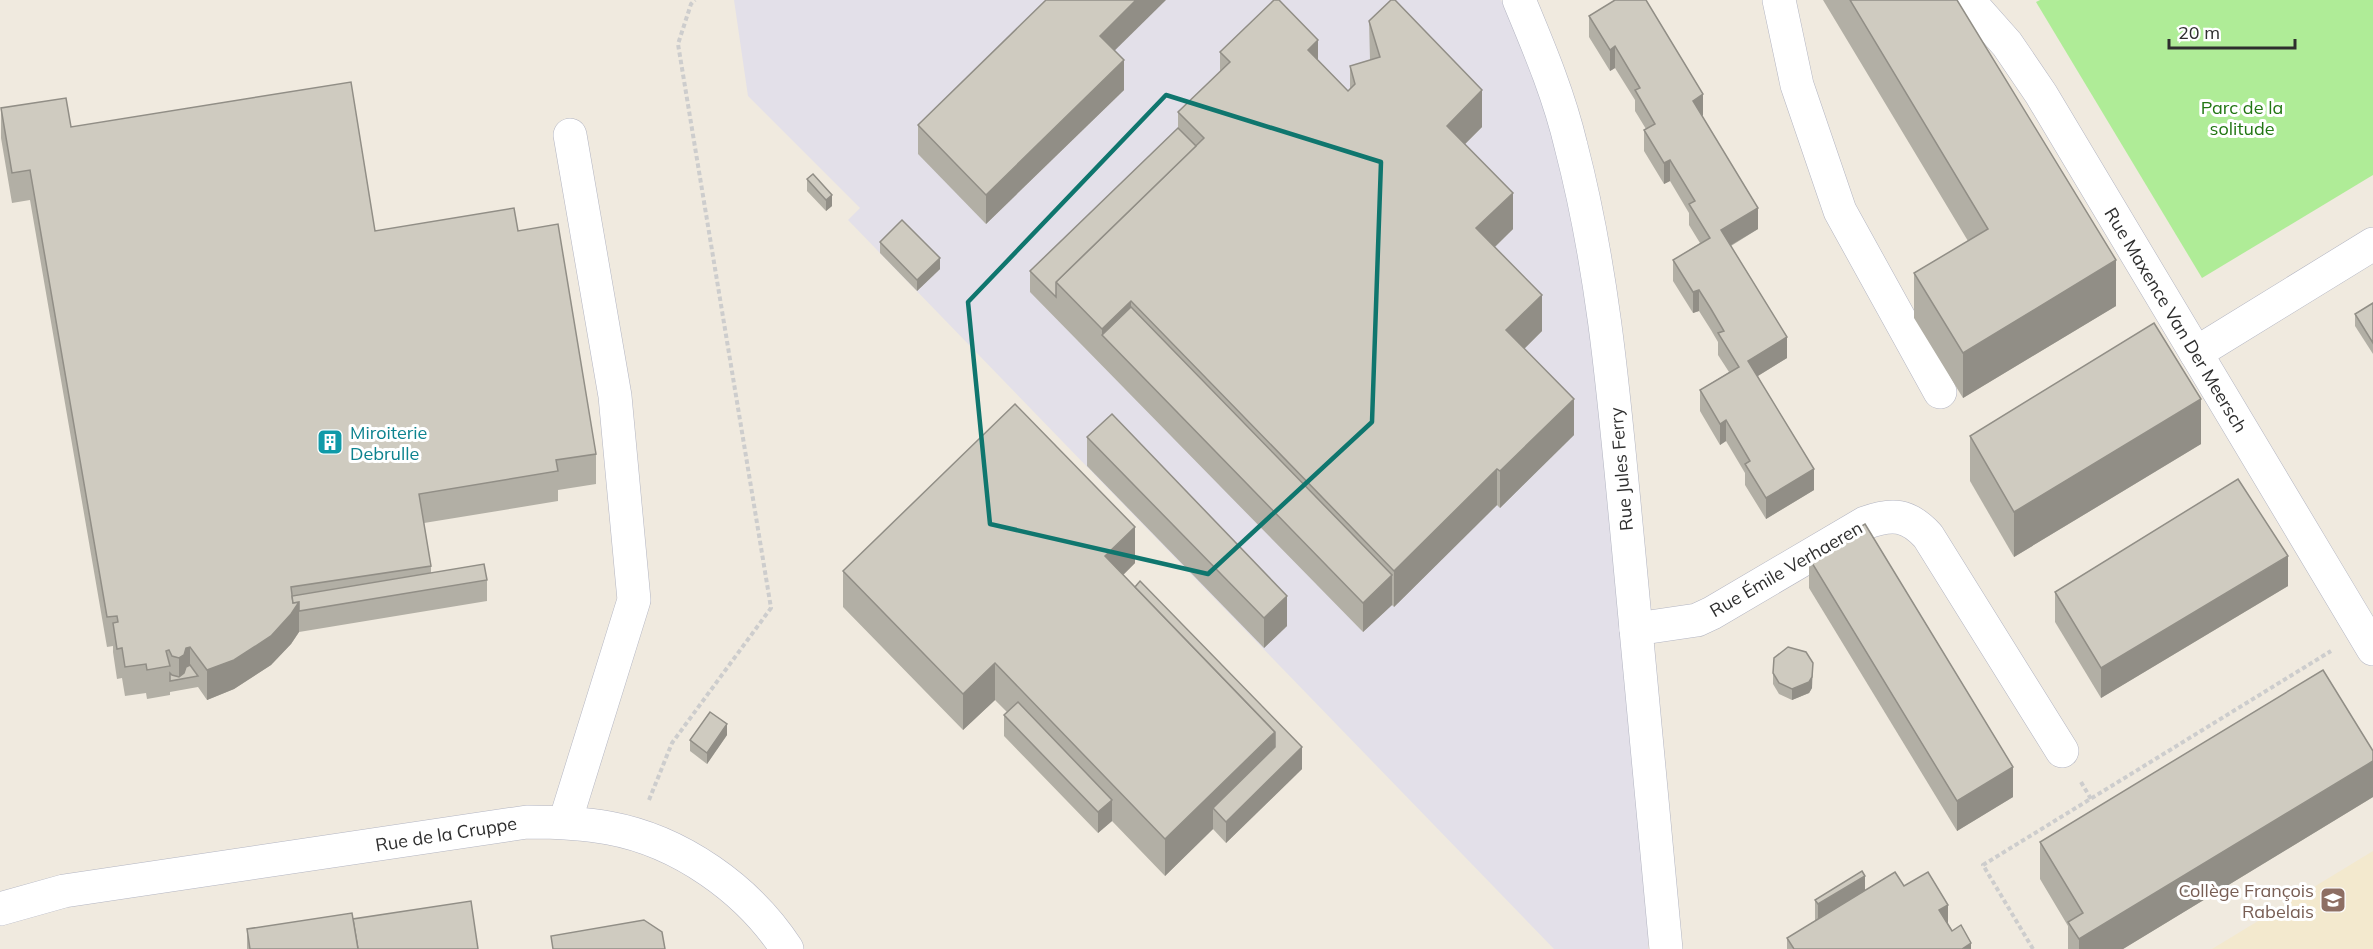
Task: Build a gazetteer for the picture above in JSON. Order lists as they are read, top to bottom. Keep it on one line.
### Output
{"streets":{"street":["Rue Maxence Van Der Meersch","Rue Jules Ferry","Rue Émile Verhaeren","Rue de la Cruppe"]},"crossings":[["Rue Jules Ferry","Rue Émile Verhaeren"]],"parks":["Parc de la solitude"],"places":{"building":["Miroiterie Debrulle"],"school or university":["Collège François Rabelais"]},"scale_bar":"20 m"}
